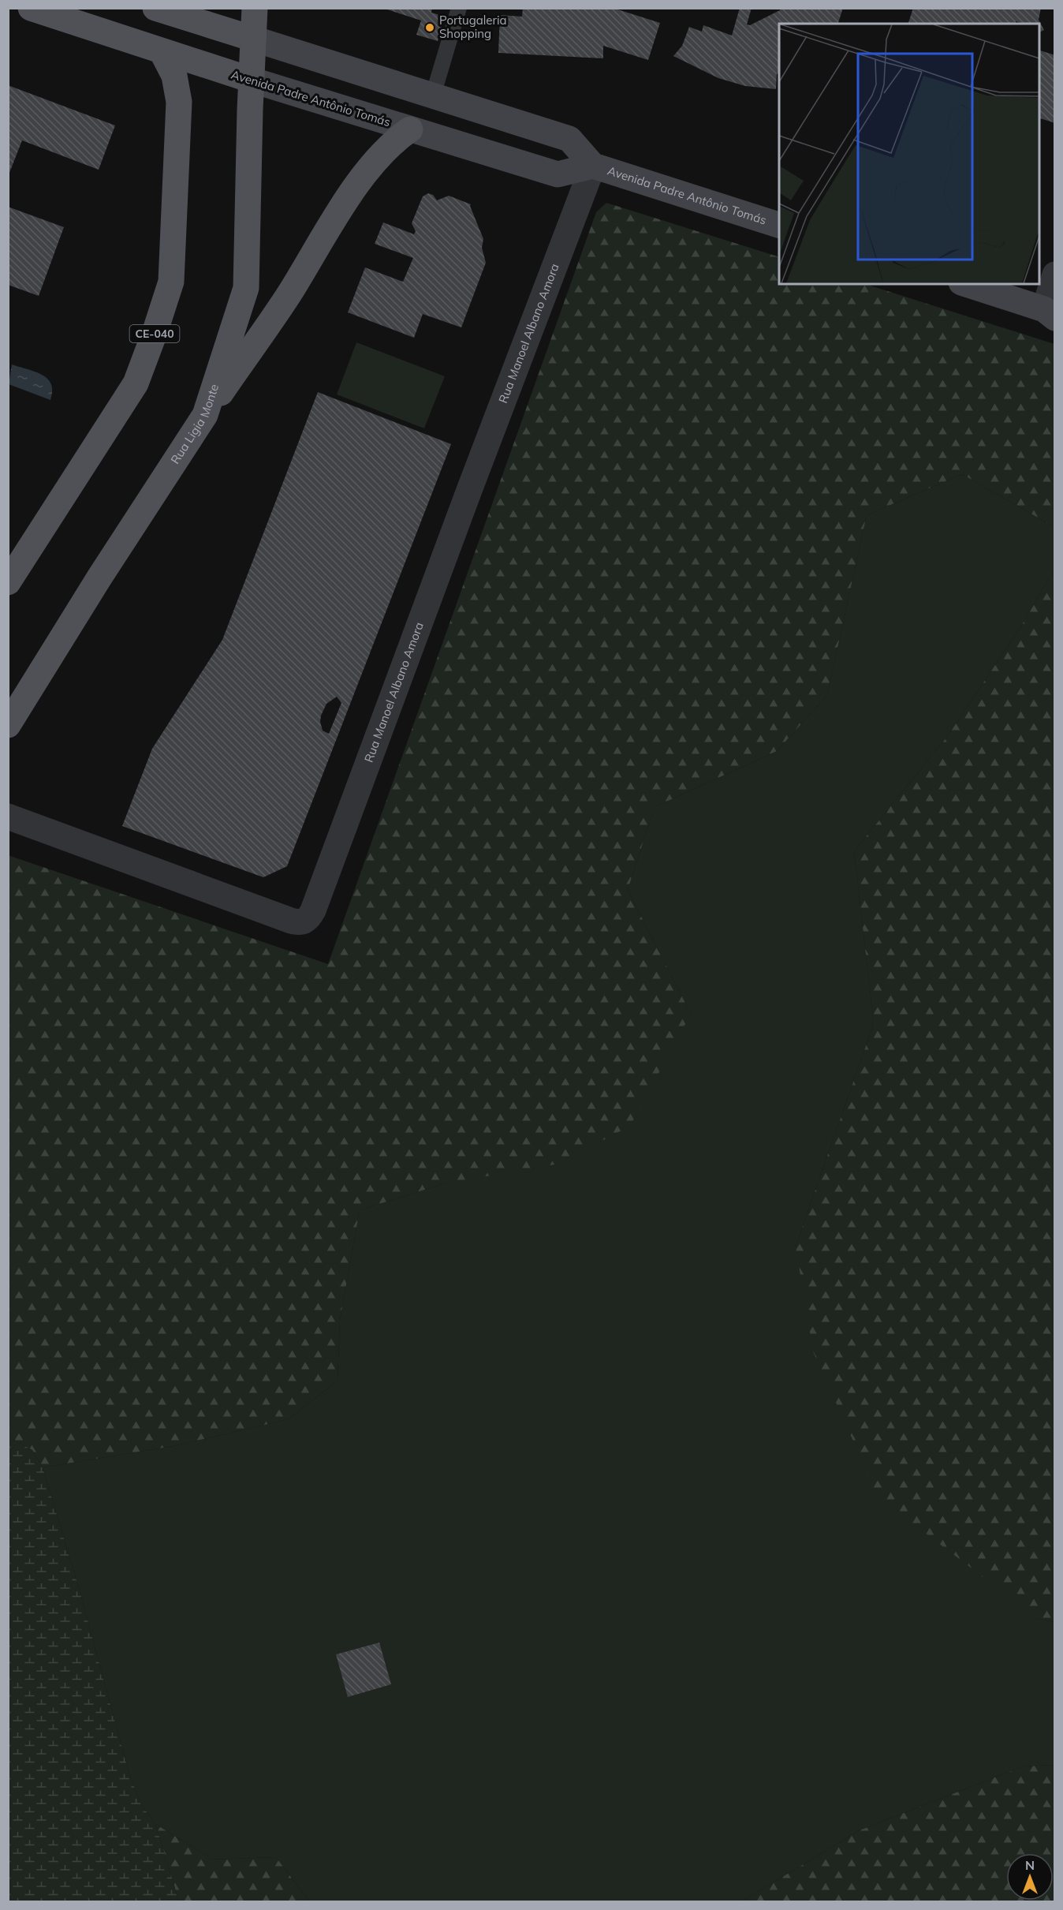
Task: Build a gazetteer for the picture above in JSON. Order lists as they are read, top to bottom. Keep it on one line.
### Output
{"streets":{"main road":["Avenida Padre Antônio Tomás","CE-040","Rua Ligia Monte"],"street":["Rua Manoel Albano Amora"]},"crossings":[["Avenida Padre Antônio Tomás","Rua Manoel Albano Amora"],["Avenida Padre Antônio Tomás","CE-040"],["Avenida Padre Antônio Tomás","Rua Ligia Monte"]],"places":["Portugaleria Shopping"],"north":"top"}
